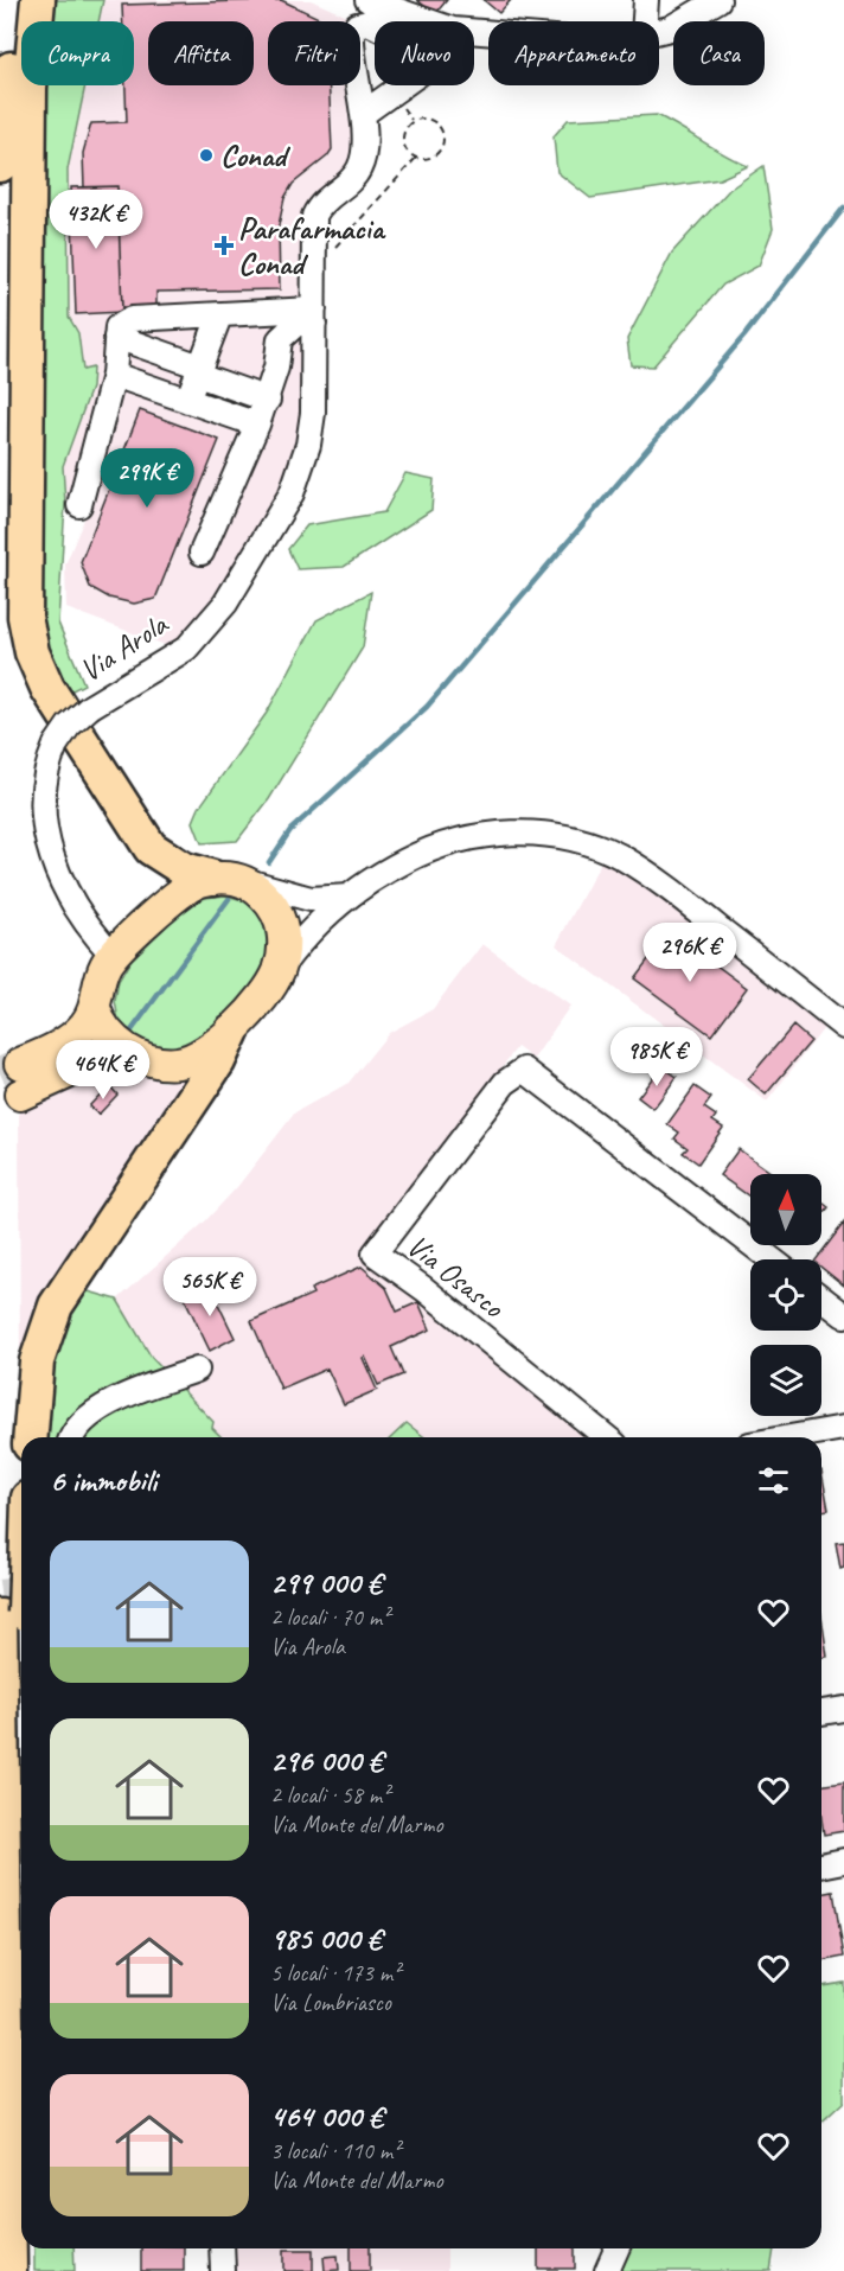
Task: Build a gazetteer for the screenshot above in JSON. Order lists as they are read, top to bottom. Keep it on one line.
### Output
{"streets":{"street":["Via Arola","Via Osasco"]},"places":{"other":["Conad"],"health":["Parafarmacia Conad"]},"north":"top","page":{"chip":["Compra","Affitta","Filtri","Nuovo","Appartamento","Casa"],"price":["432K €","299K €","296K €","985K €","464K €","565K €"],"heading":"6 immobili","list":[{"name":"299 000 €","note":"2 locali · 70 m² · Via Arola"},{"name":"296 000 €","note":"2 locali · 58 m² · Via Monte del Marmo"},{"name":"985 000 €","note":"5 locali · 173 m² · Via Lombriasco"},{"name":"464 000 €","note":"3 locali · 110 m² · Via Monte del Marmo"}]}}
